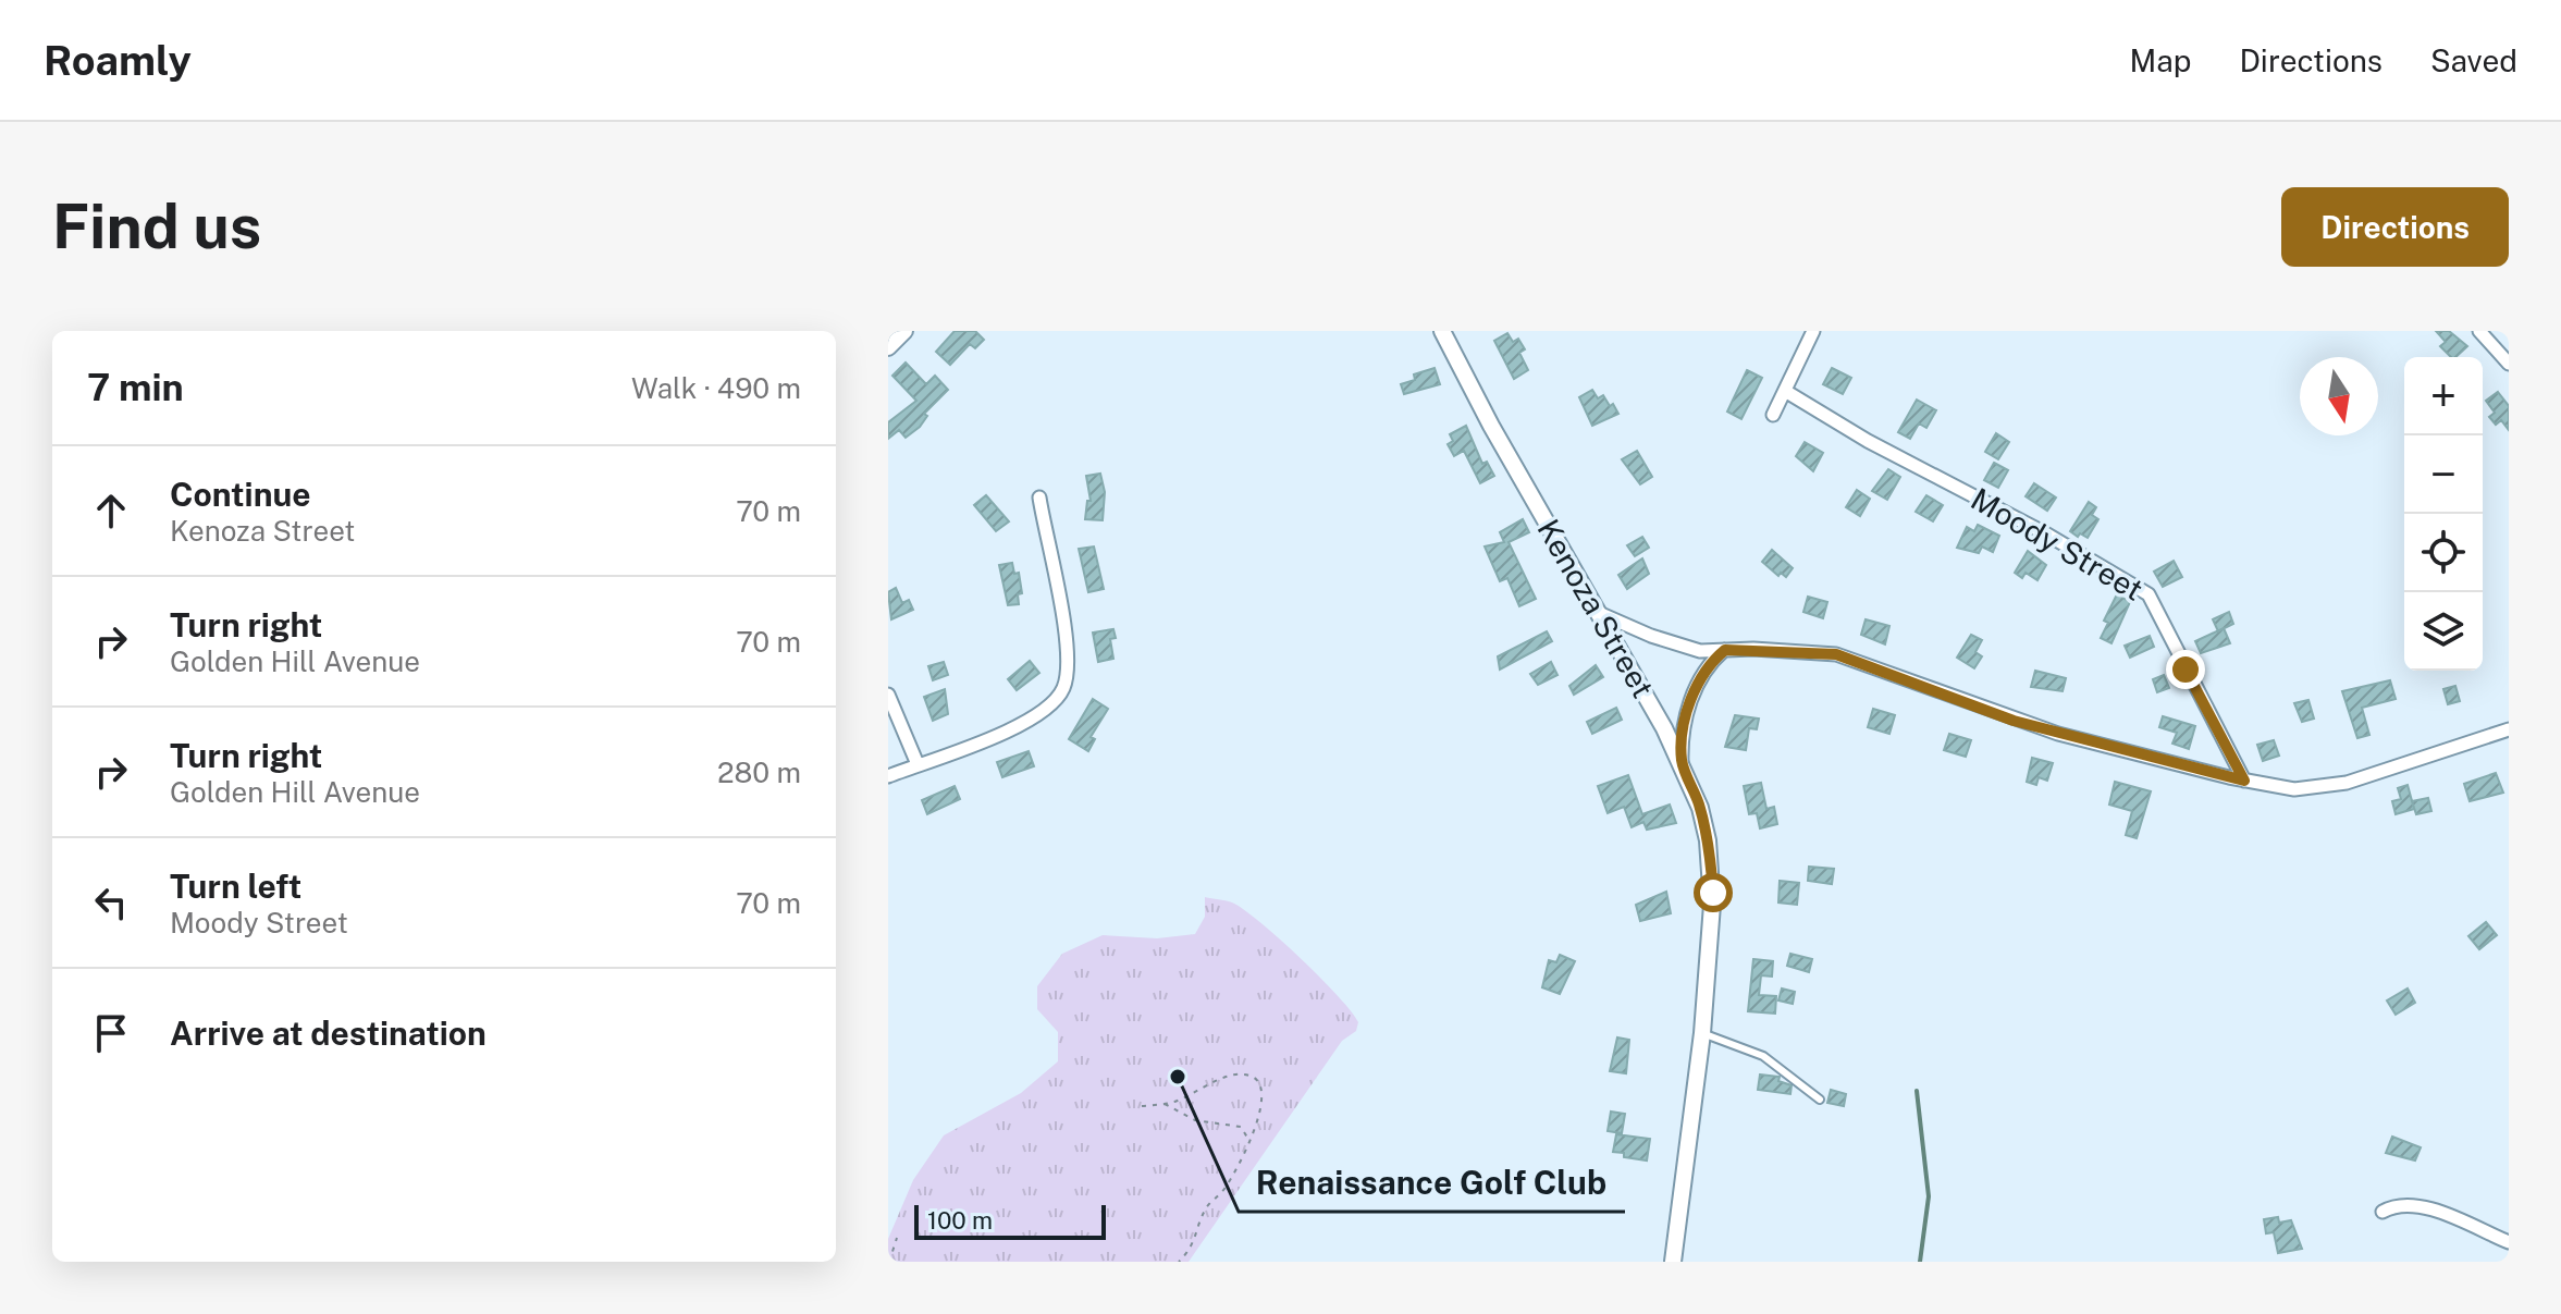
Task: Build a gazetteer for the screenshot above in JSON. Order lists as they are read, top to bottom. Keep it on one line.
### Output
{"streets":{"street":["Moody Street","Kenoza Street"]},"places":["Renaissance Golf Club"],"scale_bar":"100 m","north":"bottom","page":{"header":"Roamly","nav":["Map","Directions","Saved"],"buttons":"Directions","title":"Find us","heading":["7 min","Walk · 490 m"],"map_buttons":["+","−"],"list":[["Continue","Kenoza Street","70 m"],["Turn right","Golden Hill Avenue","70 m"],["Turn right","Golden Hill Avenue","280 m"],["Turn left","Moody Street","70 m"],"Arrive at destination"],"scale":"100 m"}}
